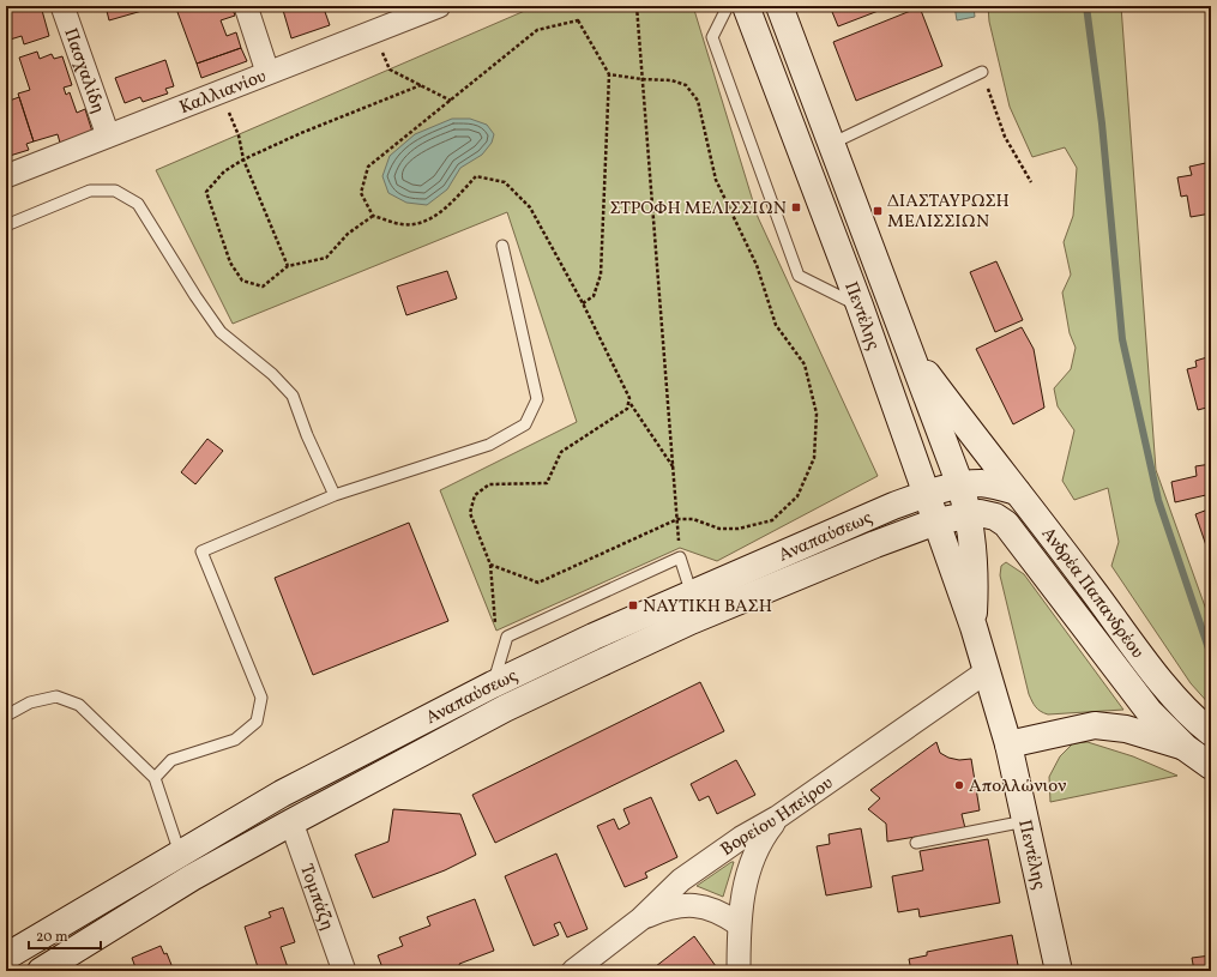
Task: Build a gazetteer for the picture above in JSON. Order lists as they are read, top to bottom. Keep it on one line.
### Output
{"streets":{"main road":["Πεντέλης","Αναπαύσεως","Ανδρέα Παπανδρέου"],"street":["Πασχαλίδη","Καλλιανίου","Βορείου Ηπείρου","Τομπάζη"]},"crossings":[["Πασχαλίδη","Καλλιανίου"],["Πεντέλης","Αναπαύσεως"],["Πεντέλης","Ανδρέα Παπανδρέου"],["Πεντέλης","Βορείου Ηπείρου"],["Αναπαύσεως","Ανδρέα Παπανδρέου"],["Αναπαύσεως","Τομπάζη"]],"places":{"transit":["ΣΤΡΟΦΗ ΜΕΛΙΣΣΙΩΝ","ΔΙΑΣΤΑΥΡΩΣΗ ΜΕΛΙΣΣΙΩΝ","ΝΑΥΤΙΚΗ ΒΑΣΗ"],"other":["Απολλώνιον"]},"scale_bar":"20 m"}
